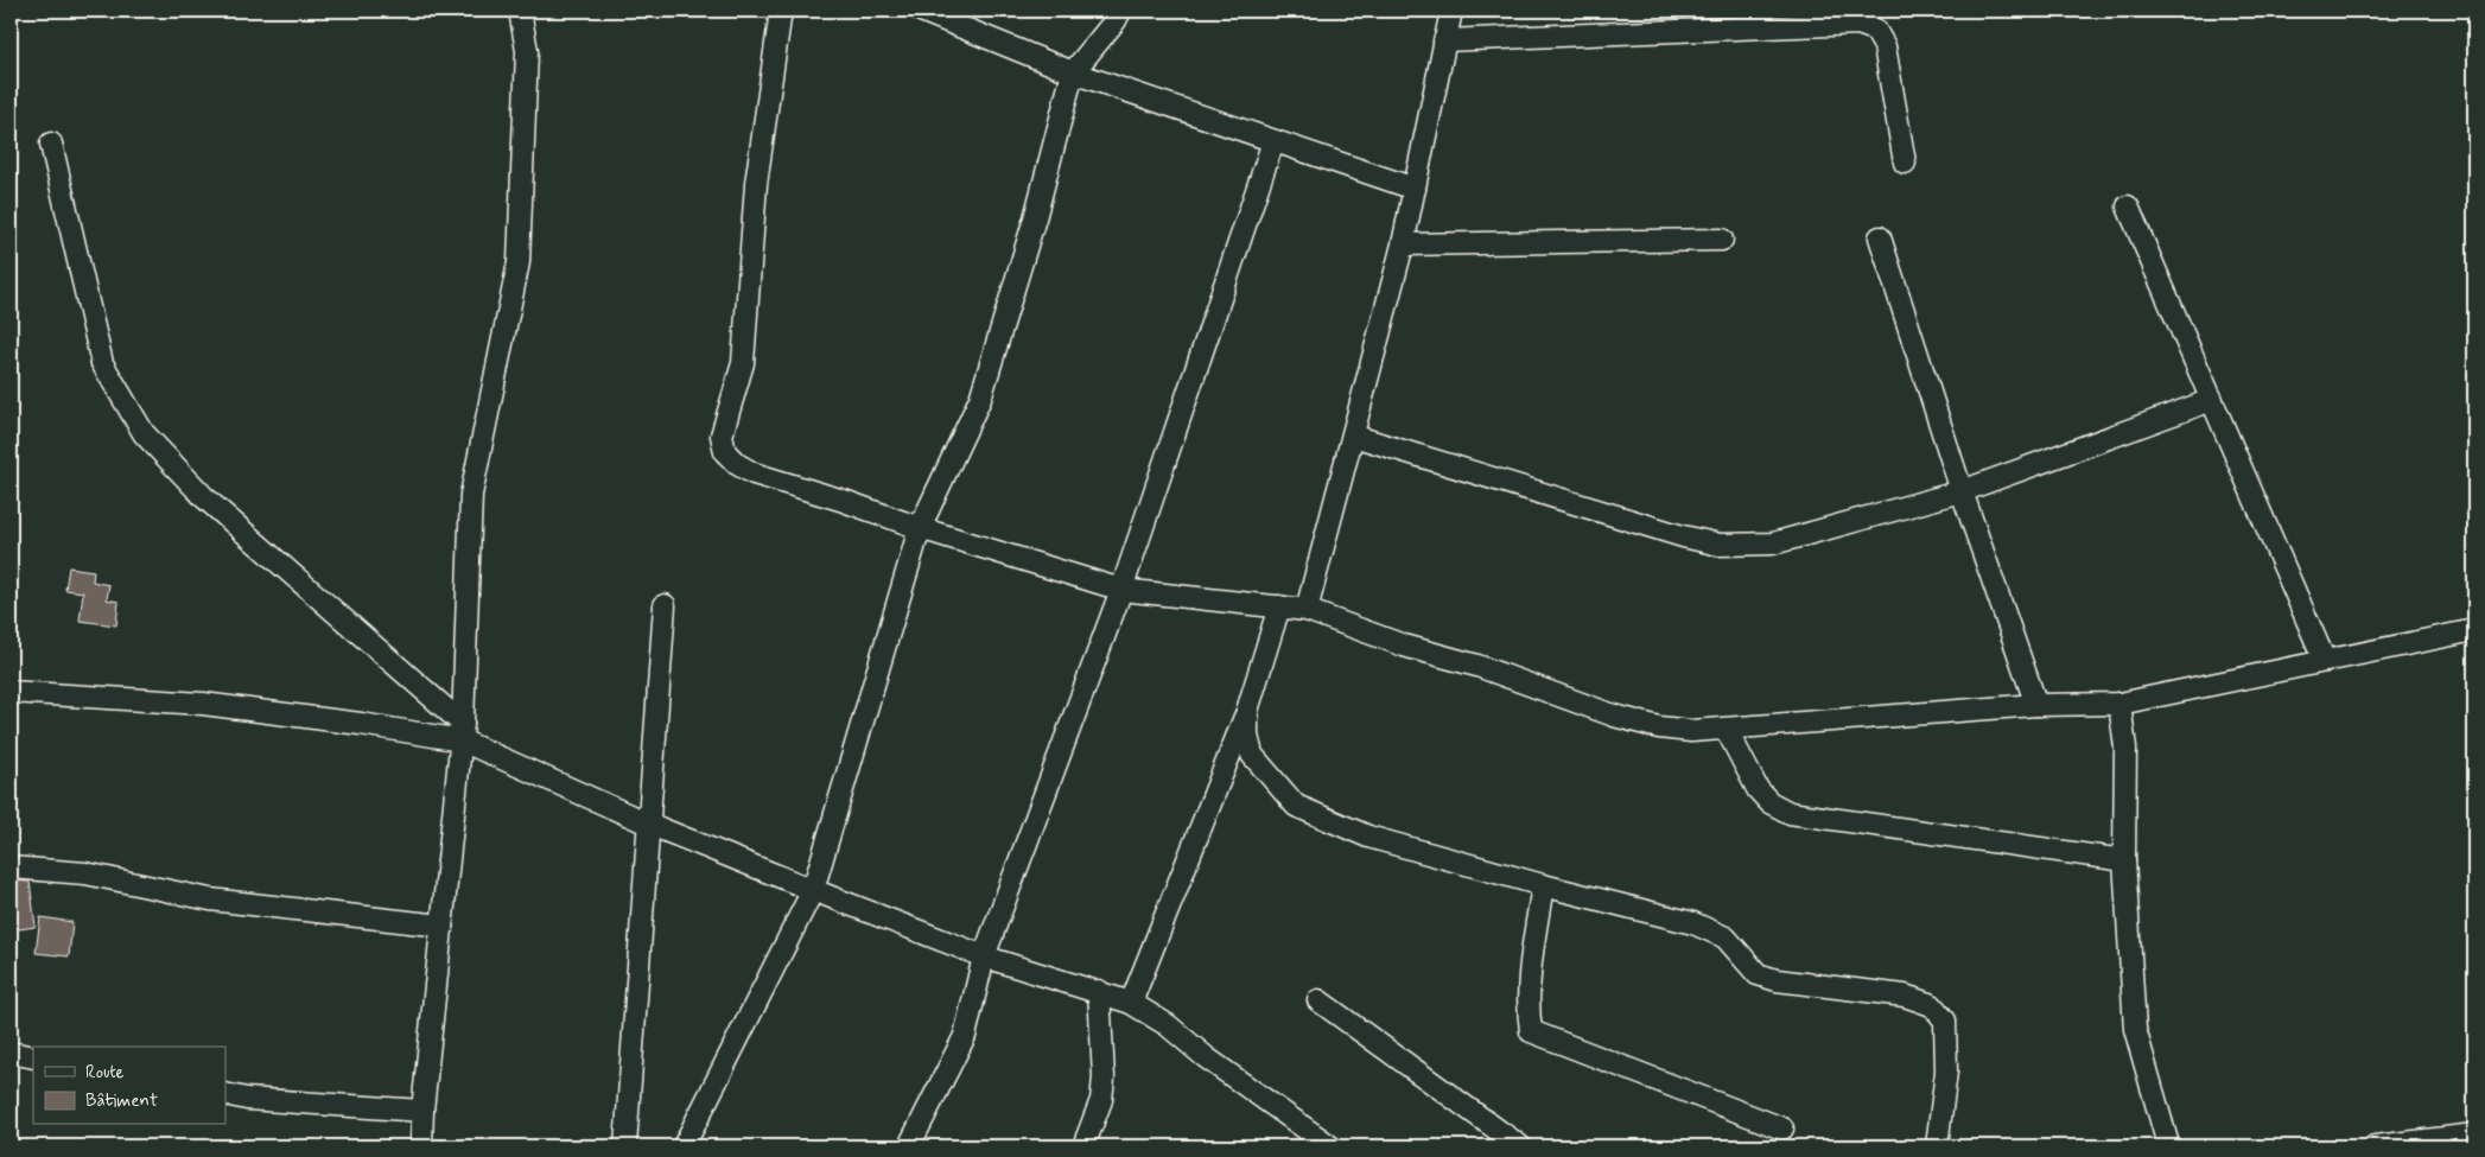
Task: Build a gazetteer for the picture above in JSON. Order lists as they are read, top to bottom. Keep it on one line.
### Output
{"legend":["Route","Bâtiment"]}
